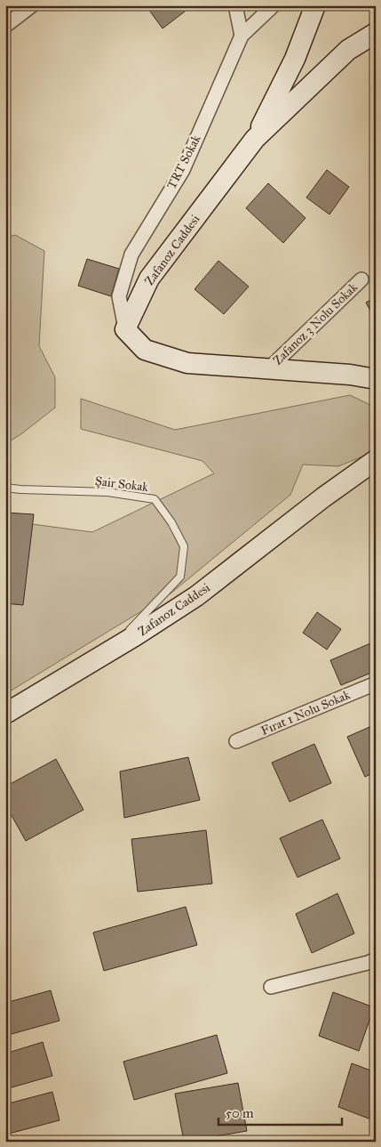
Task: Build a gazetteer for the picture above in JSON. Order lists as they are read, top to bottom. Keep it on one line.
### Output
{"streets":{"street":["TRT Sokak","Zafanoz Caddesi","Zafanoz 3 Nolu Sokak","Fırat 1 Nolu Sokak"],"lane":["Şair Sokak"]},"crossings":[["TRT Sokak","Zafanoz Caddesi"],["Zafanoz Caddesi","Şair Sokak"]],"scale_bar":"50 m"}
